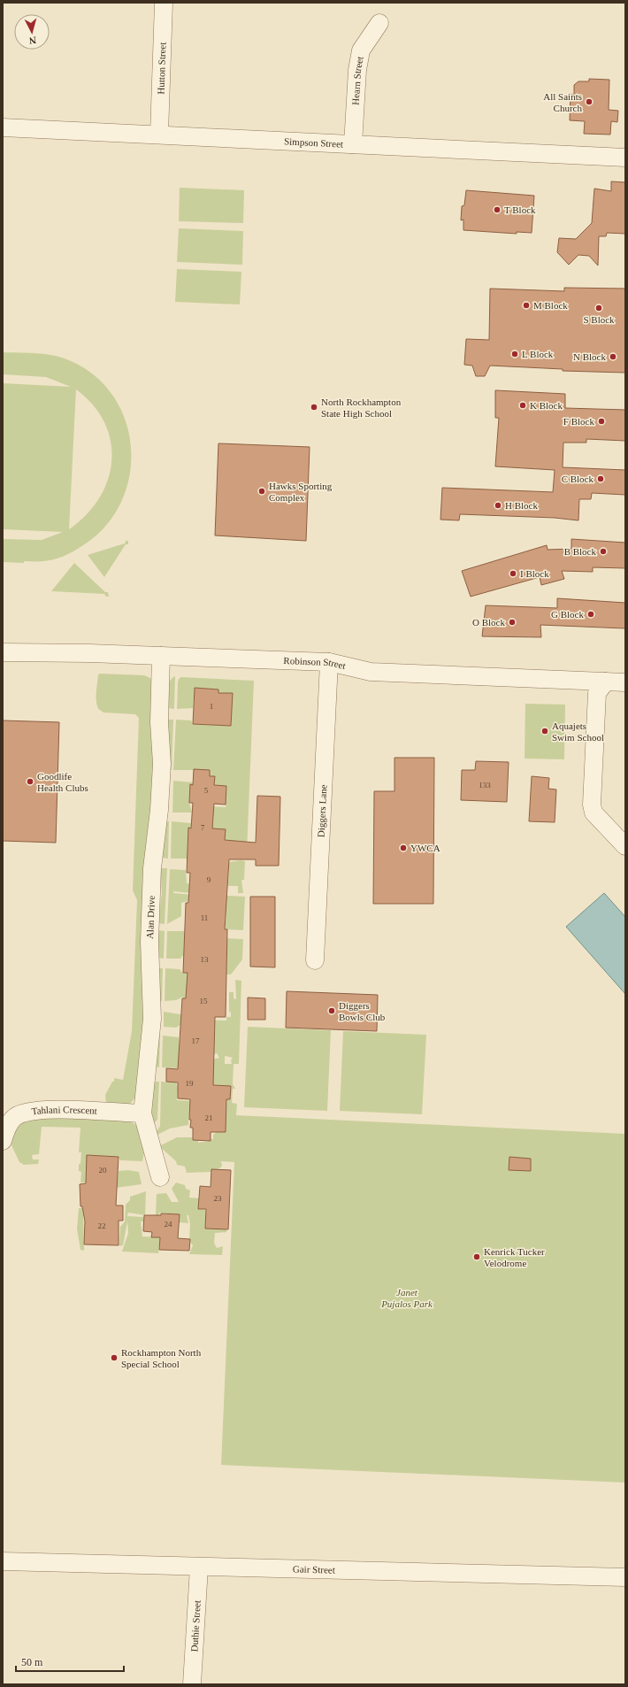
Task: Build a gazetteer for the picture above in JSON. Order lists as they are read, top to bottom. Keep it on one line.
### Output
{"streets":{"street":["Hutton Street","Hearn Street","Simpson Street","Robinson Street","Diggers Lane","Alan Drive","Tahlani Crescent","Gair Street","Duthie Street"]},"crossings":[["Hutton Street","Simpson Street"],["Hearn Street","Simpson Street"],["Robinson Street","Diggers Lane"],["Robinson Street","Alan Drive"],["Alan Drive","Tahlani Crescent"],["Gair Street","Duthie Street"]],"parks":["Janet Pujalos Park"],"places":["All Saints Church","T Block","M Block","S Block","L Block","N Block","K Block","North Rockhampton State High School","F Block","C Block","Hawks Sporting Complex","H Block","B Block","I Block","G Block","O Block","Aquajets Swim School","Goodlife Health Clubs","YWCA","Diggers Bowls Club","Kenrick Tucker Velodrome","Rockhampton North Special School"],"house_numbers":["1","133","5","7","9","11","13","15","17","19","21","20","23","24","22"],"scale_bar":"50 m","north":"bottom"}
